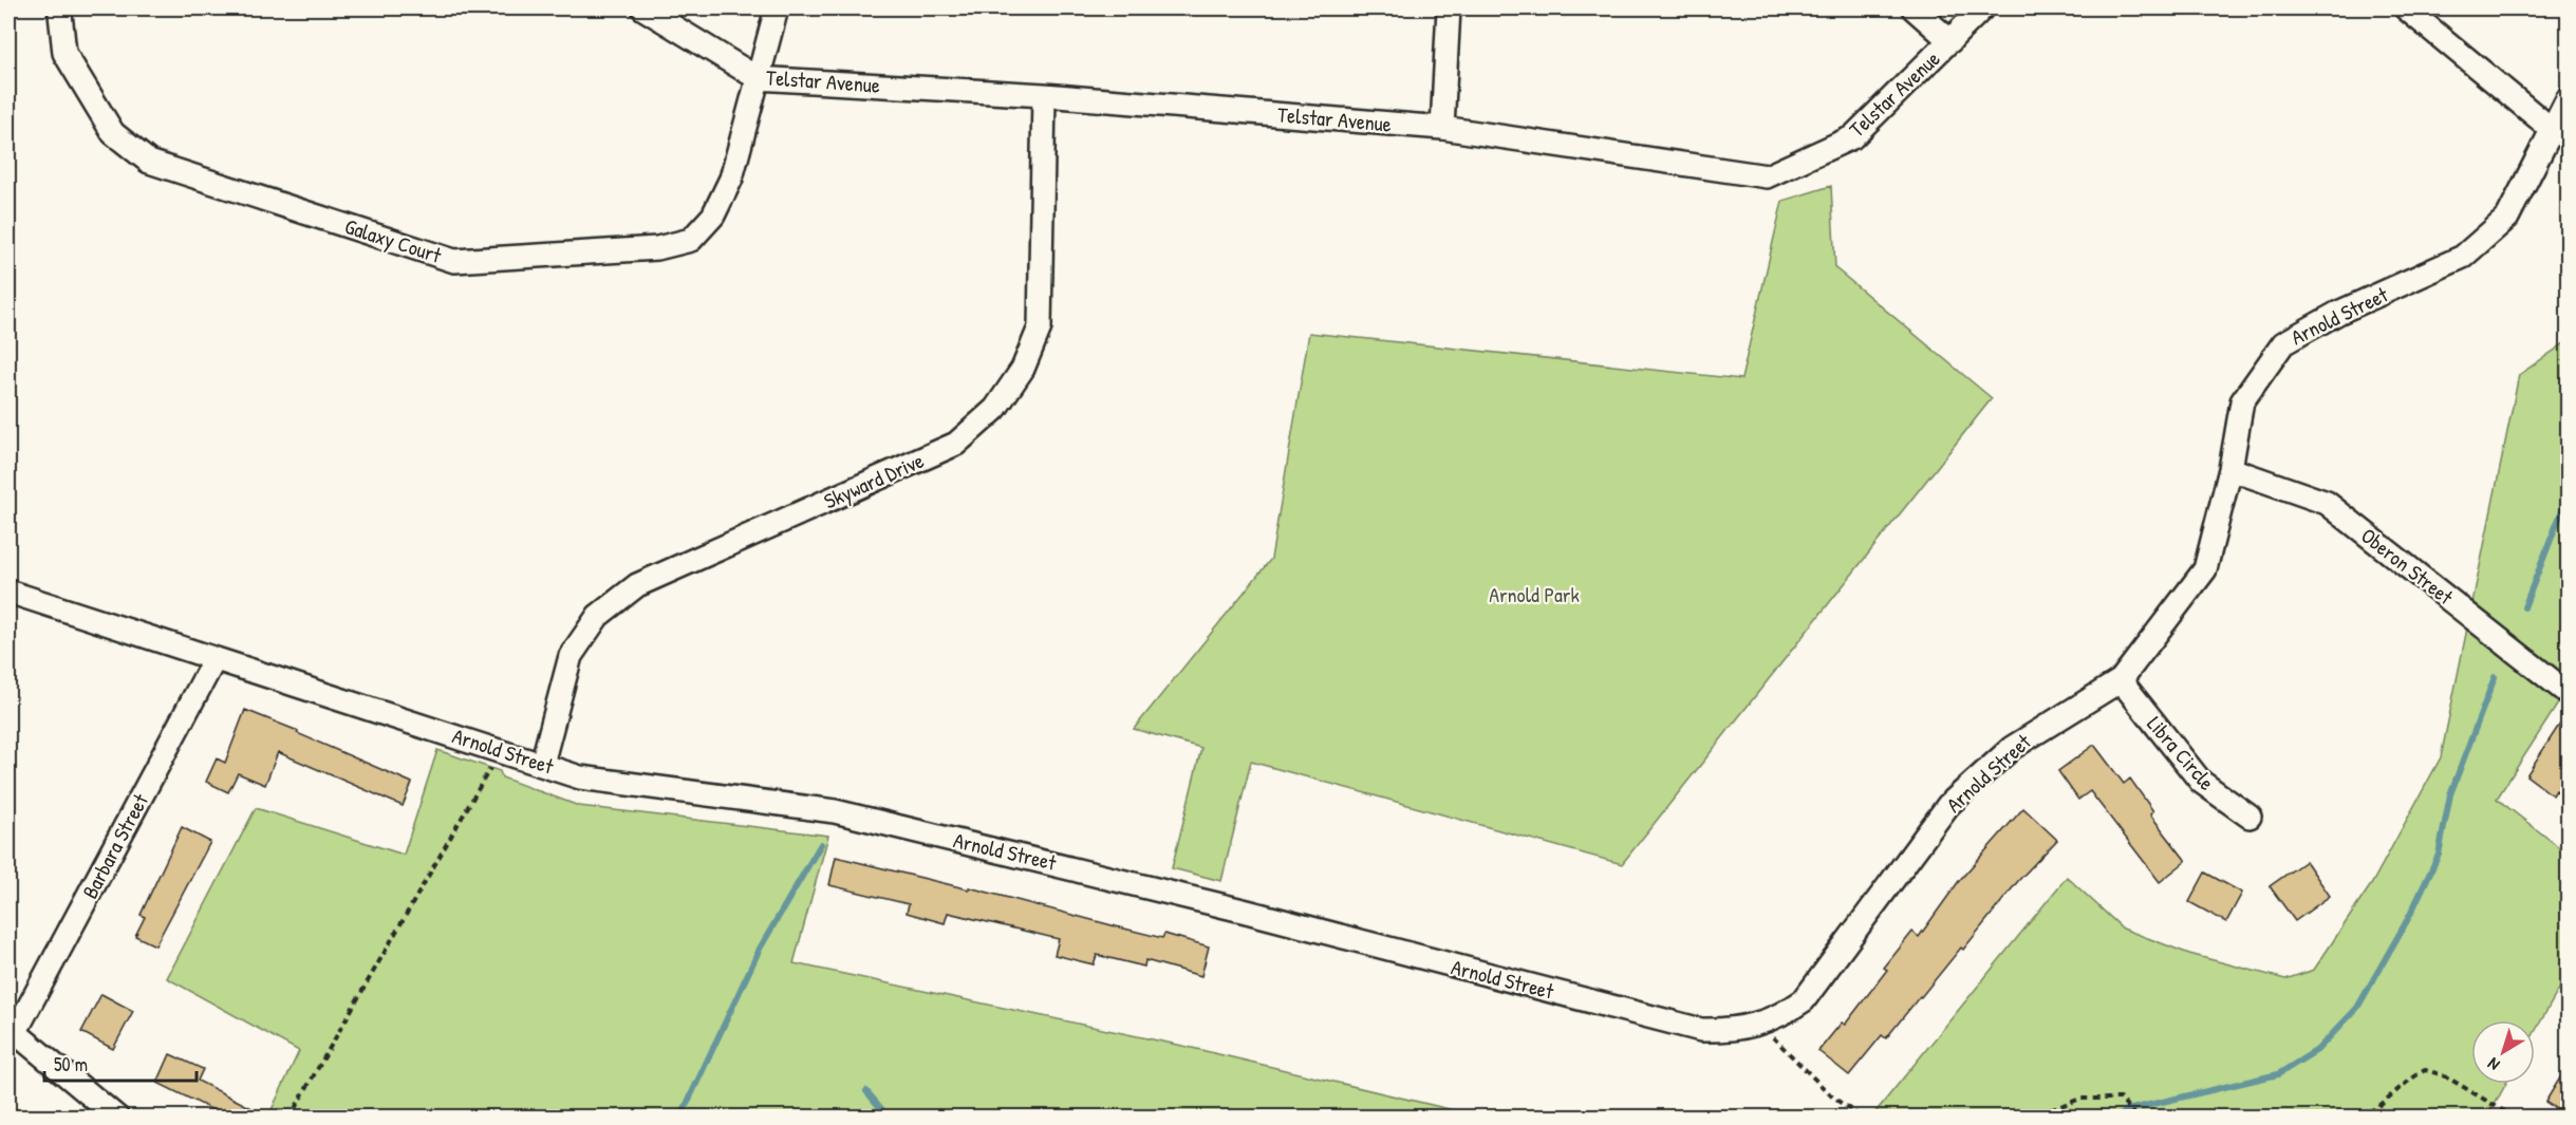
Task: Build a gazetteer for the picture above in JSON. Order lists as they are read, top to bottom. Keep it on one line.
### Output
{"streets":{"street":["Telstar Avenue","Galaxy Court","Arnold Street","Skyward Drive","Oberon Street","Libra Circle","Barbara Street"]},"crossings":[["Telstar Avenue","Galaxy Court"],["Telstar Avenue","Skyward Drive"],["Arnold Street","Skyward Drive"],["Arnold Street","Oberon Street"],["Arnold Street","Libra Circle"],["Arnold Street","Barbara Street"]],"parks":["Arnold Park"],"scale_bar":"50 m","north":"bottom left"}
